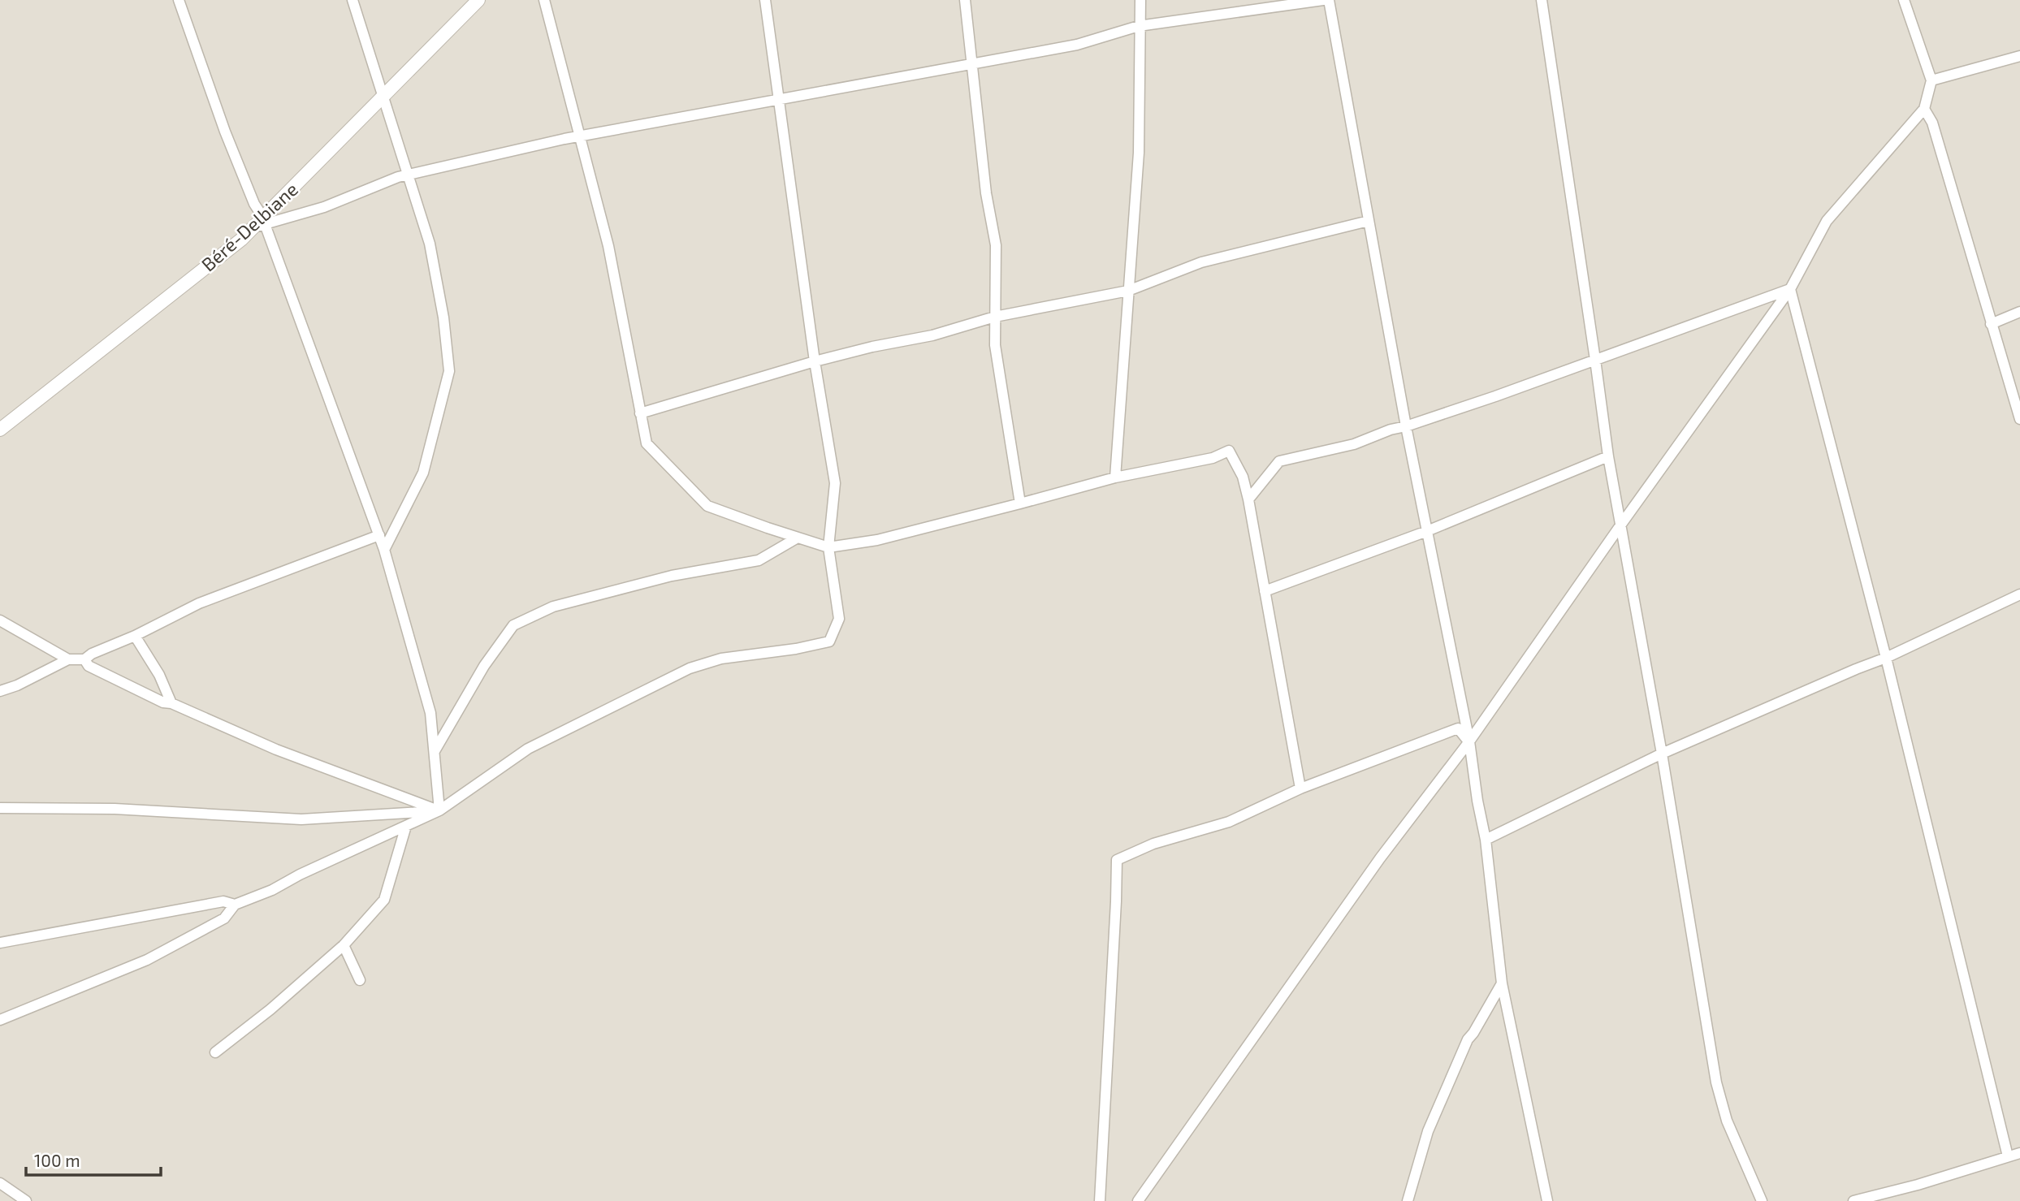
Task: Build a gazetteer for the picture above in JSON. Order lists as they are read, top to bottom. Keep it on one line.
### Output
{"streets":{"street":["Béré-Delbiane"]},"scale_bar":"100 m"}
